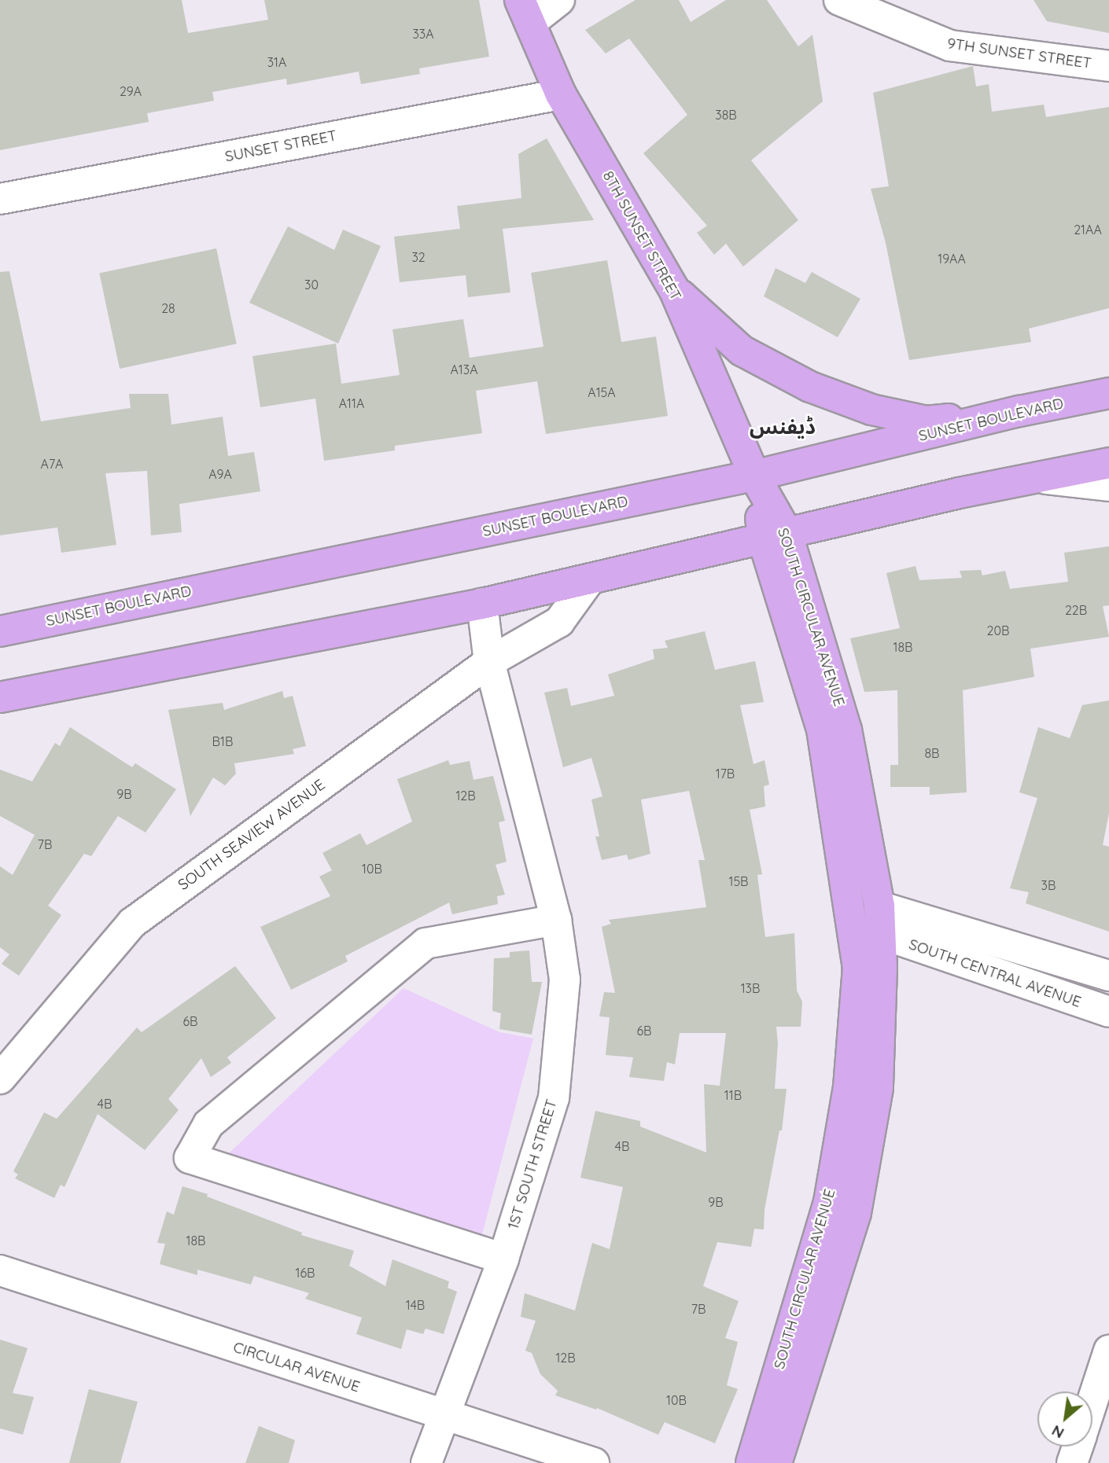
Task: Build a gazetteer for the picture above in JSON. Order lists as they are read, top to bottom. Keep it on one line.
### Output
{"streets":{"main road":["8TH SUNSET STREET","SUNSET BOULEVARD","SOUTH CIRCULAR AVENUE"],"street":["9TH SUNSET STREET","SUNSET STREET","SOUTH SEAVIEW AVENUE","SOUTH CENTRAL AVENUE","1ST SOUTH STREET","CIRCULAR AVENUE"]},"crossings":[["SUNSET STREET","8TH SUNSET STREET"],["8TH SUNSET STREET","SUNSET BOULEVARD"],["8TH SUNSET STREET","SOUTH CIRCULAR AVENUE"],["SUNSET BOULEVARD","SOUTH CIRCULAR AVENUE"],["SOUTH CIRCULAR AVENUE","SOUTH CENTRAL AVENUE"],["SOUTH SEAVIEW AVENUE","1ST SOUTH STREET"],["1ST SOUTH STREET","CIRCULAR AVENUE"]],"districts":["ڈیفنس"],"house_numbers":["33A","31A","29A","38B","21AA","32","19AA","30","28","A13A","A15A","A11A","A7A","A9A","22B","20B","18B","B1B","8B","17B","9B","12B","7B","10B","15B","3B","13B","6B","6B","11B","4B","4B","9B","18B","16B","14B","7B","12B","10B"],"north":"bottom left"}
